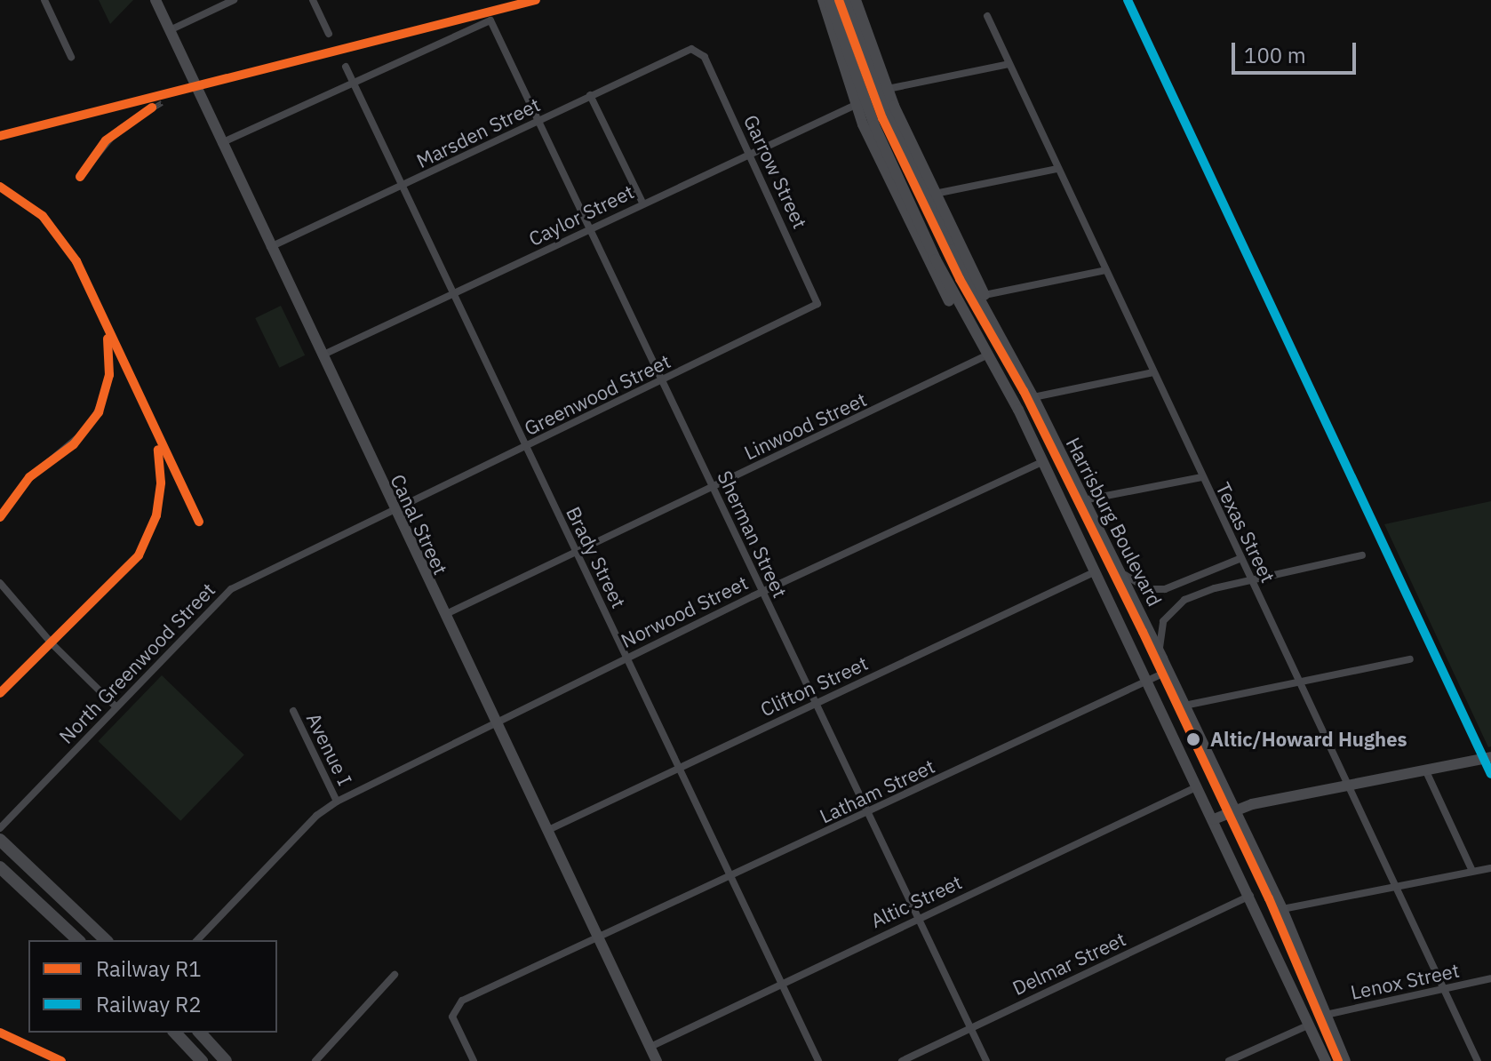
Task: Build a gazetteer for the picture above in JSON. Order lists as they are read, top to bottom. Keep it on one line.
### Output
{"streets":{"main road":["Harrisburg Boulevard","Canal Street"],"street":["Marsden Street","Garrow Street","Caylor Street","Greenwood Street","Linwood Street","Texas Street","Sherman Street","Brady Street","Norwood Street","North Greenwood Street","Clifton Street","Avenue I","Latham Street","Altic Street","Delmar Street","Lenox Street"]},"crossings":[["Marsden Street","Garrow Street"],["Marsden Street","Canal Street"],["Marsden Street","Sherman Street"],["Marsden Street","Brady Street"],["Garrow Street","Caylor Street"],["Garrow Street","Greenwood Street"],["Caylor Street","Canal Street"],["Caylor Street","Sherman Street"],["Caylor Street","Brady Street"],["Greenwood Street","Canal Street"],["Greenwood Street","Sherman Street"],["Greenwood Street","Brady Street"],["Greenwood Street","North Greenwood Street"],["Linwood Street","Harrisburg Boulevard"],["Linwood Street","Canal Street"],["Linwood Street","Sherman Street"],["Linwood Street","Brady Street"],["Harrisburg Boulevard","Norwood Street"],["Harrisburg Boulevard","Clifton Street"],["Harrisburg Boulevard","Latham Street"],["Harrisburg Boulevard","Altic Street"],["Harrisburg Boulevard","Delmar Street"],["Harrisburg Boulevard","Lenox Street"],["Canal Street","Norwood Street"],["Canal Street","North Greenwood Street"],["Canal Street","Clifton Street"],["Canal Street","Latham Street"],["Canal Street","Altic Street"],["Texas Street","Lenox Street"],["Sherman Street","Brady Street"],["Sherman Street","Norwood Street"],["Sherman Street","Clifton Street"],["Sherman Street","Latham Street"],["Sherman Street","Altic Street"],["Sherman Street","Delmar Street"],["Brady Street","Norwood Street"],["Brady Street","Clifton Street"],["Brady Street","Latham Street"],["Brady Street","Altic Street"],["Norwood Street","Avenue I"]],"places":["Altic/Howard Hughes"],"lines":["rail line R1","rail line R2"],"legend":["Railway R1","Railway R2"],"scale_bar":"100 m"}
